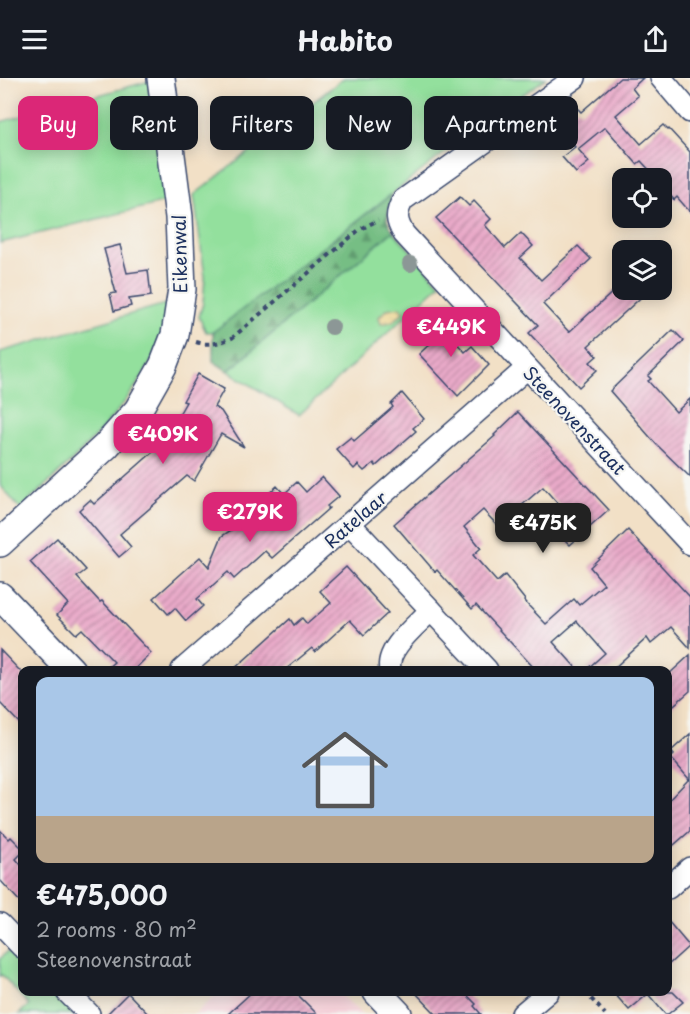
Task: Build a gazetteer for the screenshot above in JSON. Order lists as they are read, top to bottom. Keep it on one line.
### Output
{"streets":{"street":["Eikenwal","Steenovenstraat","Ratelaar"]},"crossings":[["Steenovenstraat","Ratelaar"]],"page":{"header":"Habito","chip":["Buy","Rent","Filters","New","Apartment"],"price":["€449K","€409K","€279K","€475K"],"list":[{"name":"€475,000","note":"2 rooms · 80 m² · Steenovenstraat"}]}}
